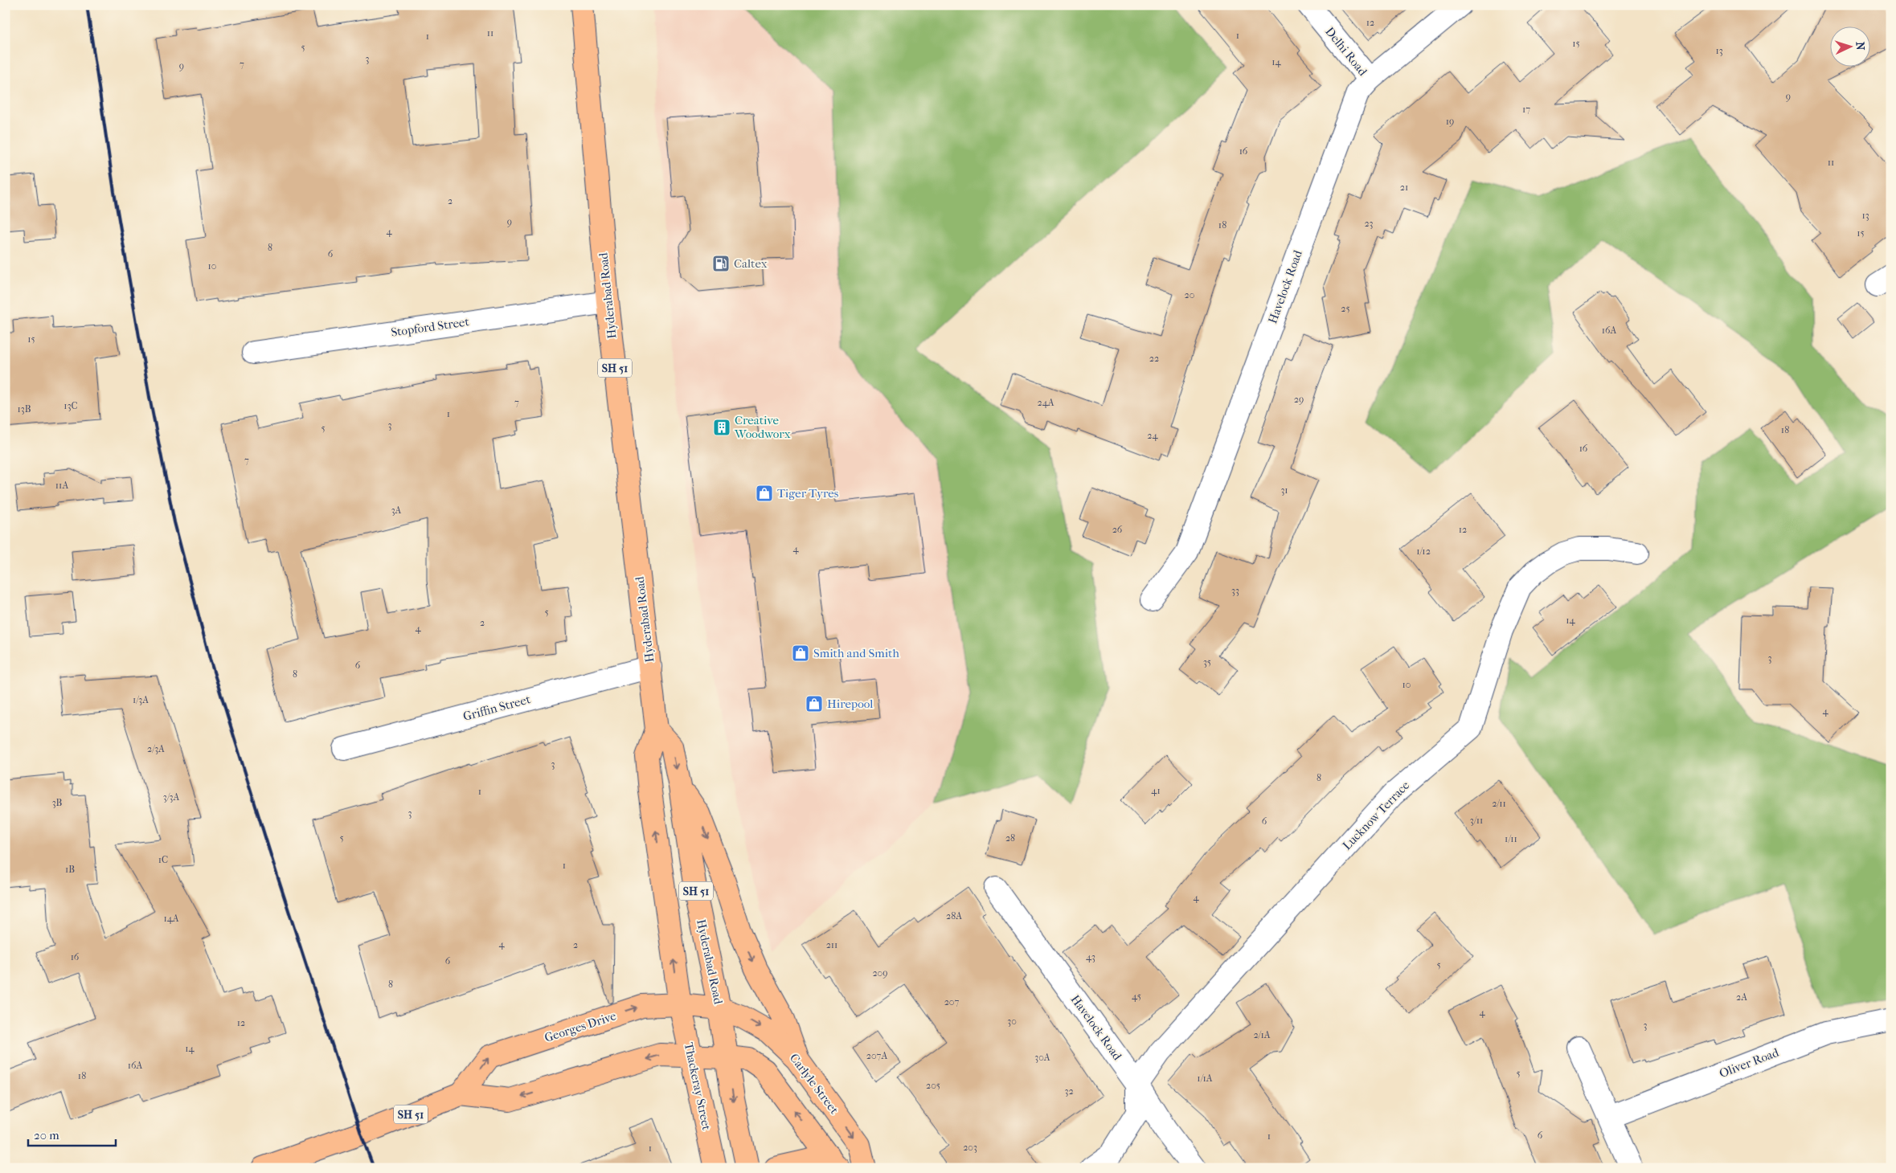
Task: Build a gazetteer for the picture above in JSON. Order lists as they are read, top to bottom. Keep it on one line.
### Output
{"streets":{"main road":["Hyderabad Road","SH 51","Georges Drive","Carlyle Street","Thackeray Street"],"street":["Delhi Road","Havelock Road","Stopford Street","Griffin Street","Lucknow Terrace","Oliver Road"]},"crossings":[["Delhi Road","Havelock Road"],["Havelock Road","Lucknow Terrace"],["Hyderabad Road","Stopford Street"],["Hyderabad Road","SH 51"],["Hyderabad Road","Griffin Street"],["Hyderabad Road","Georges Drive"],["Hyderabad Road","Carlyle Street"],["Hyderabad Road","Thackeray Street"],["SH 51","Georges Drive"],["SH 51","Thackeray Street"],["Georges Drive","Carlyle Street"],["Georges Drive","Thackeray Street"]],"places":{"fuel station":["Caltex"],"building":["Creative Woodworx"],"shop":["Tiger Tyres","Smith and Smith","Hirepool"]},"house_numbers":["12","11","1","1","15","5","13","3","14","7","9","9","17","19","16","11","21","2","13","9","23","18","4","15","8","6","10","20","25","16A","15","22","29","7","24A","13C","13B","1","3","5","18","24","16","7","11A","31","3A","26","12","4","1/12","33","5","14","2","4","3","35","6","8","10","1/3A","4","2/3A","3","8","41","1","3/3A","3B","2/11","3","3/11","6","5","28","1/11","1C","1","1B","4","28A","14A","4","2","211","16","43","6","5","209","8","45","2A","207","4","30","12","3","2/1A","14","207A","30A","16A","5","18","1/1A","205","32","6","1","203","1"],"scale_bar":"20 m","north":"right"}
